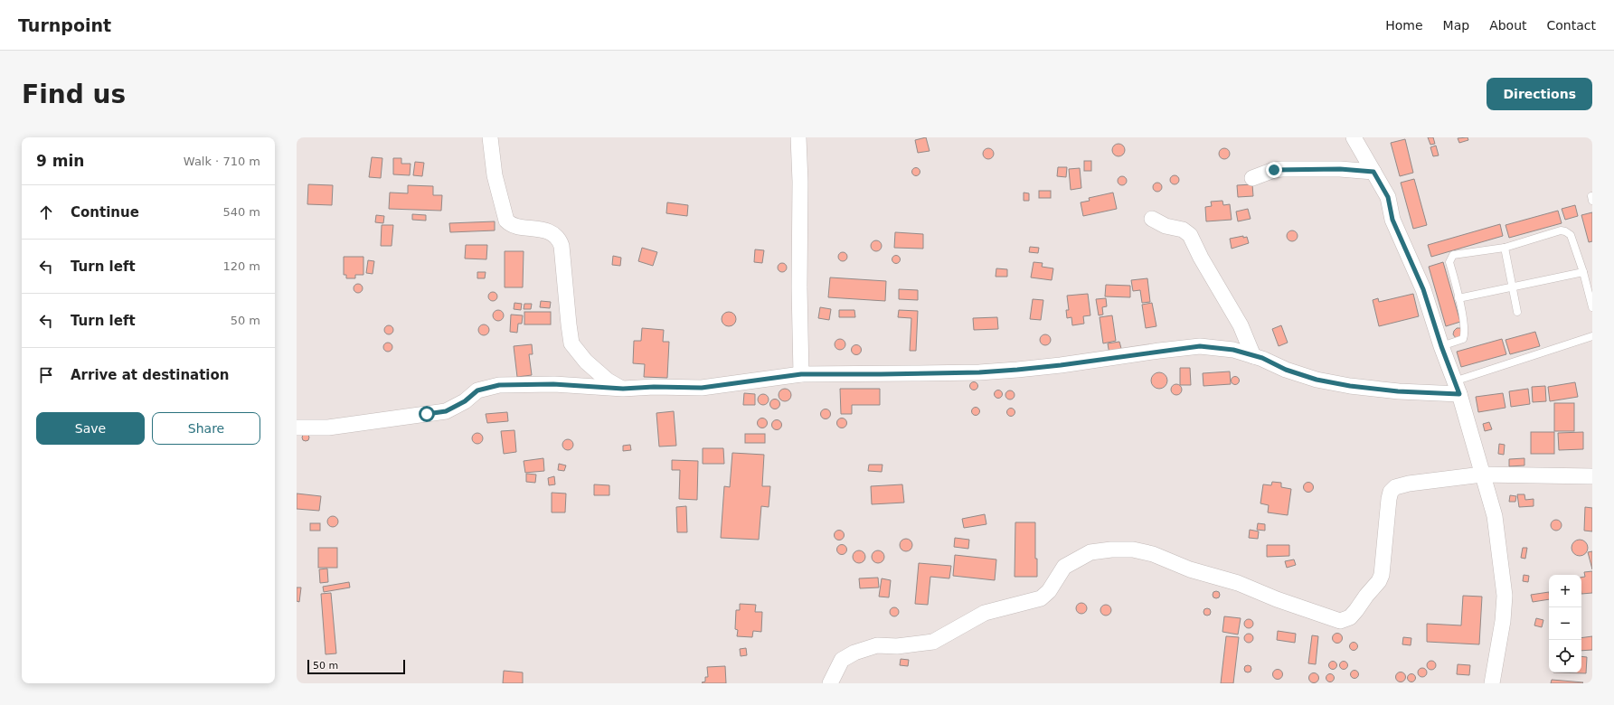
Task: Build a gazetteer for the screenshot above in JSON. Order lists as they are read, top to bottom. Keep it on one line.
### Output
{"scale_bar":"50 m","page":{"header":"Turnpoint","nav":["Home","Map","About","Contact"],"buttons":["Directions",["Save","Share"]],"title":"Find us","heading":["9 min","Walk · 710 m"],"list":[["Continue","540 m"],["Turn left","120 m"],["Turn left","50 m"],"Arrive at destination"],"map_buttons":["+","−"],"scale":"50 m"}}
